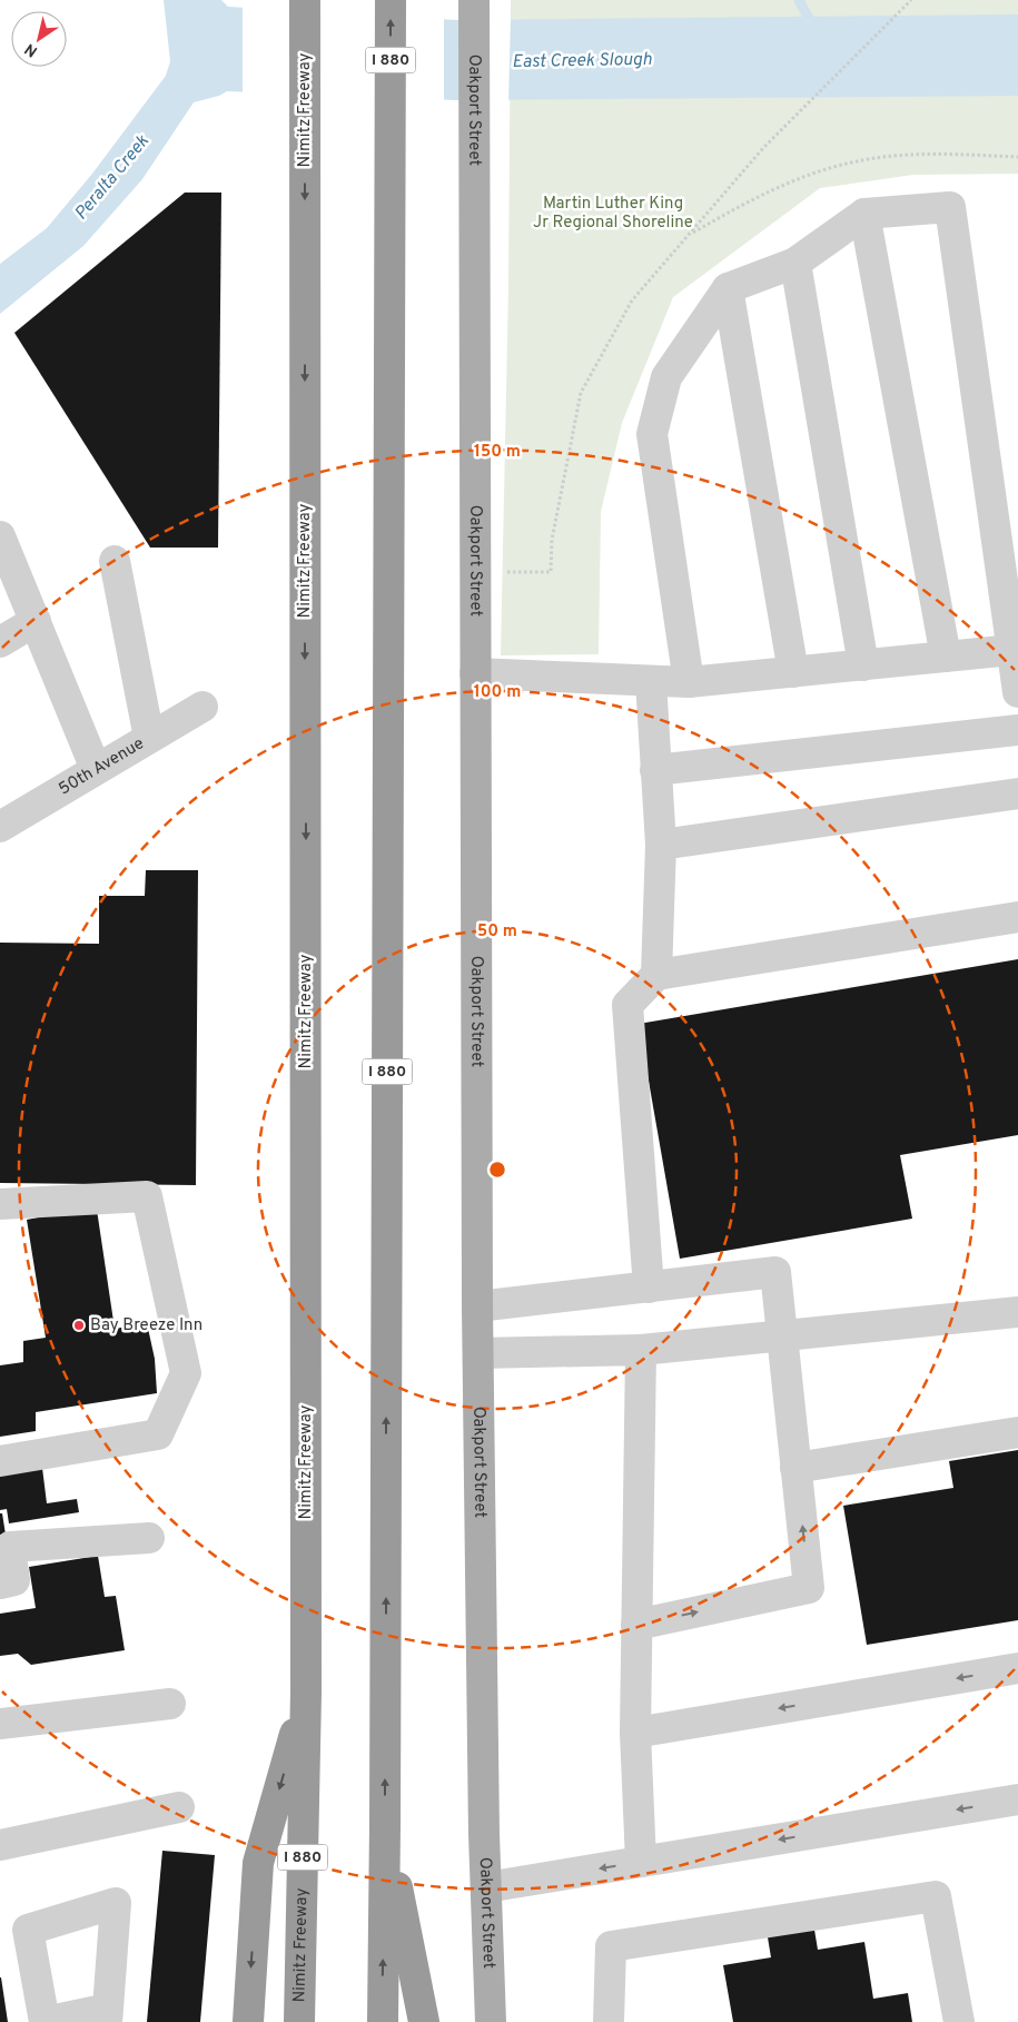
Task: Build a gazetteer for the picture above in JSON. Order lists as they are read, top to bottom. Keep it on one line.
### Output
{"streets":{"highway":["I 880","Nimitz Freeway"],"main road":["Oakport Street"],"street":["50th Avenue"]},"water":["East Creek Slough","Peralta Creek"],"parks":["Martin Luther King Jr Regional Shoreline"],"places":["Bay Breeze Inn"],"north":"bottom left","rings":["150 m","100 m","50 m"]}
